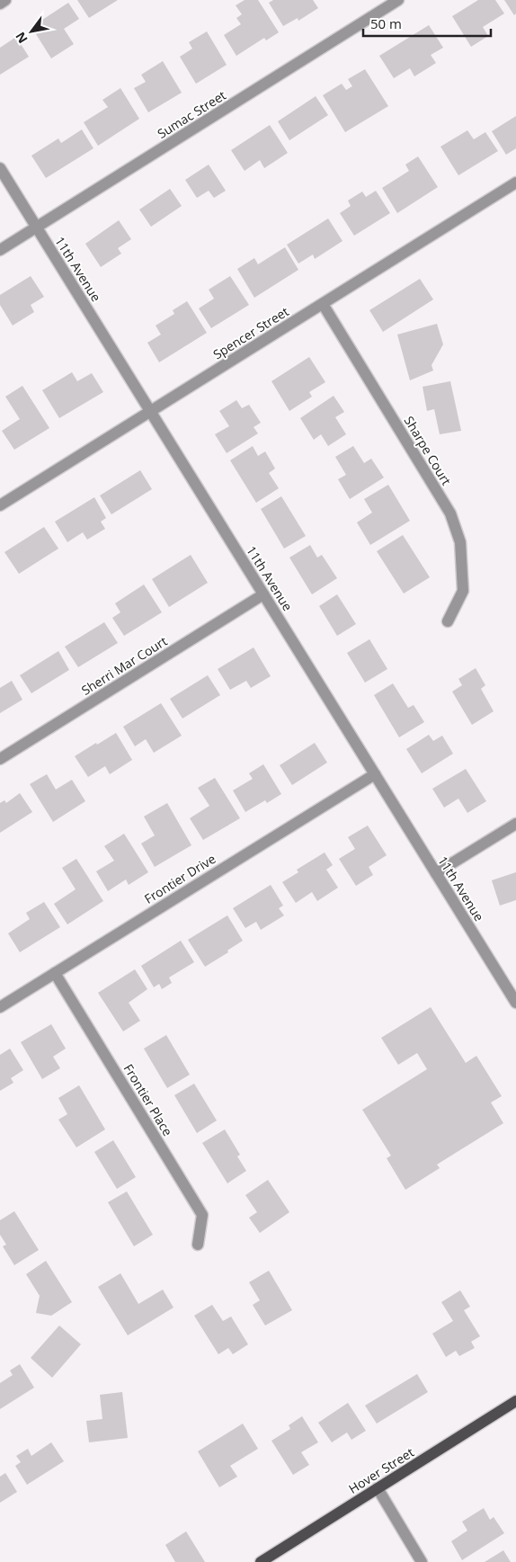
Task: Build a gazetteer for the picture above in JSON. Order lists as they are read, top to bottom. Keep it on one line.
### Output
{"streets":{"main road":["Hover Street"],"street":["Sumac Street","11th Avenue","Spencer Street","Sharpe Court","Sherri Mar Court","Frontier Drive","Frontier Place"]},"crossings":[["Sumac Street","11th Avenue"],["11th Avenue","Spencer Street"],["11th Avenue","Sherri Mar Court"],["11th Avenue","Frontier Drive"],["Spencer Street","Sharpe Court"],["Frontier Drive","Frontier Place"]],"scale_bar":"50 m","north":"bottom left"}
